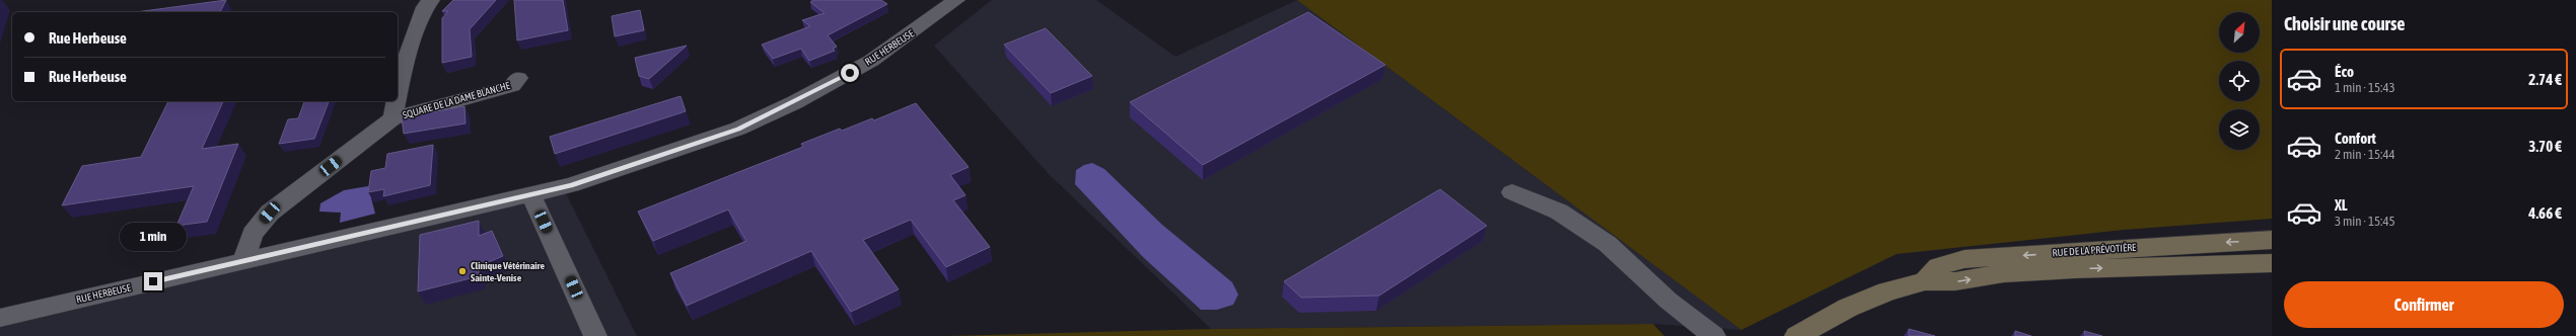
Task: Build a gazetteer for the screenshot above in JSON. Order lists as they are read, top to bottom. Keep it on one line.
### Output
{"streets":{"street":["RUE HERBEUSE","SQUARE DE LA DAME BLANCHE","RUE DE LA PRÉVOTIÈRE"]},"places":["Clinique Vétérinaire Sainte-Venise"],"north":"top right","page":{"heading":"Choisir une course","banner":["Rue Herbeuse","Rue Herbeuse"],"list":[{"name":"Éco","note":"1 min · 15:43","value":"2.74 €"},{"name":"Confort","note":"2 min · 15:44","value":"3.70 €"},{"name":"XL","note":"3 min · 15:45","value":"4.66 €"}],"bubble":"1 min","buttons":"Confirmer"}}
